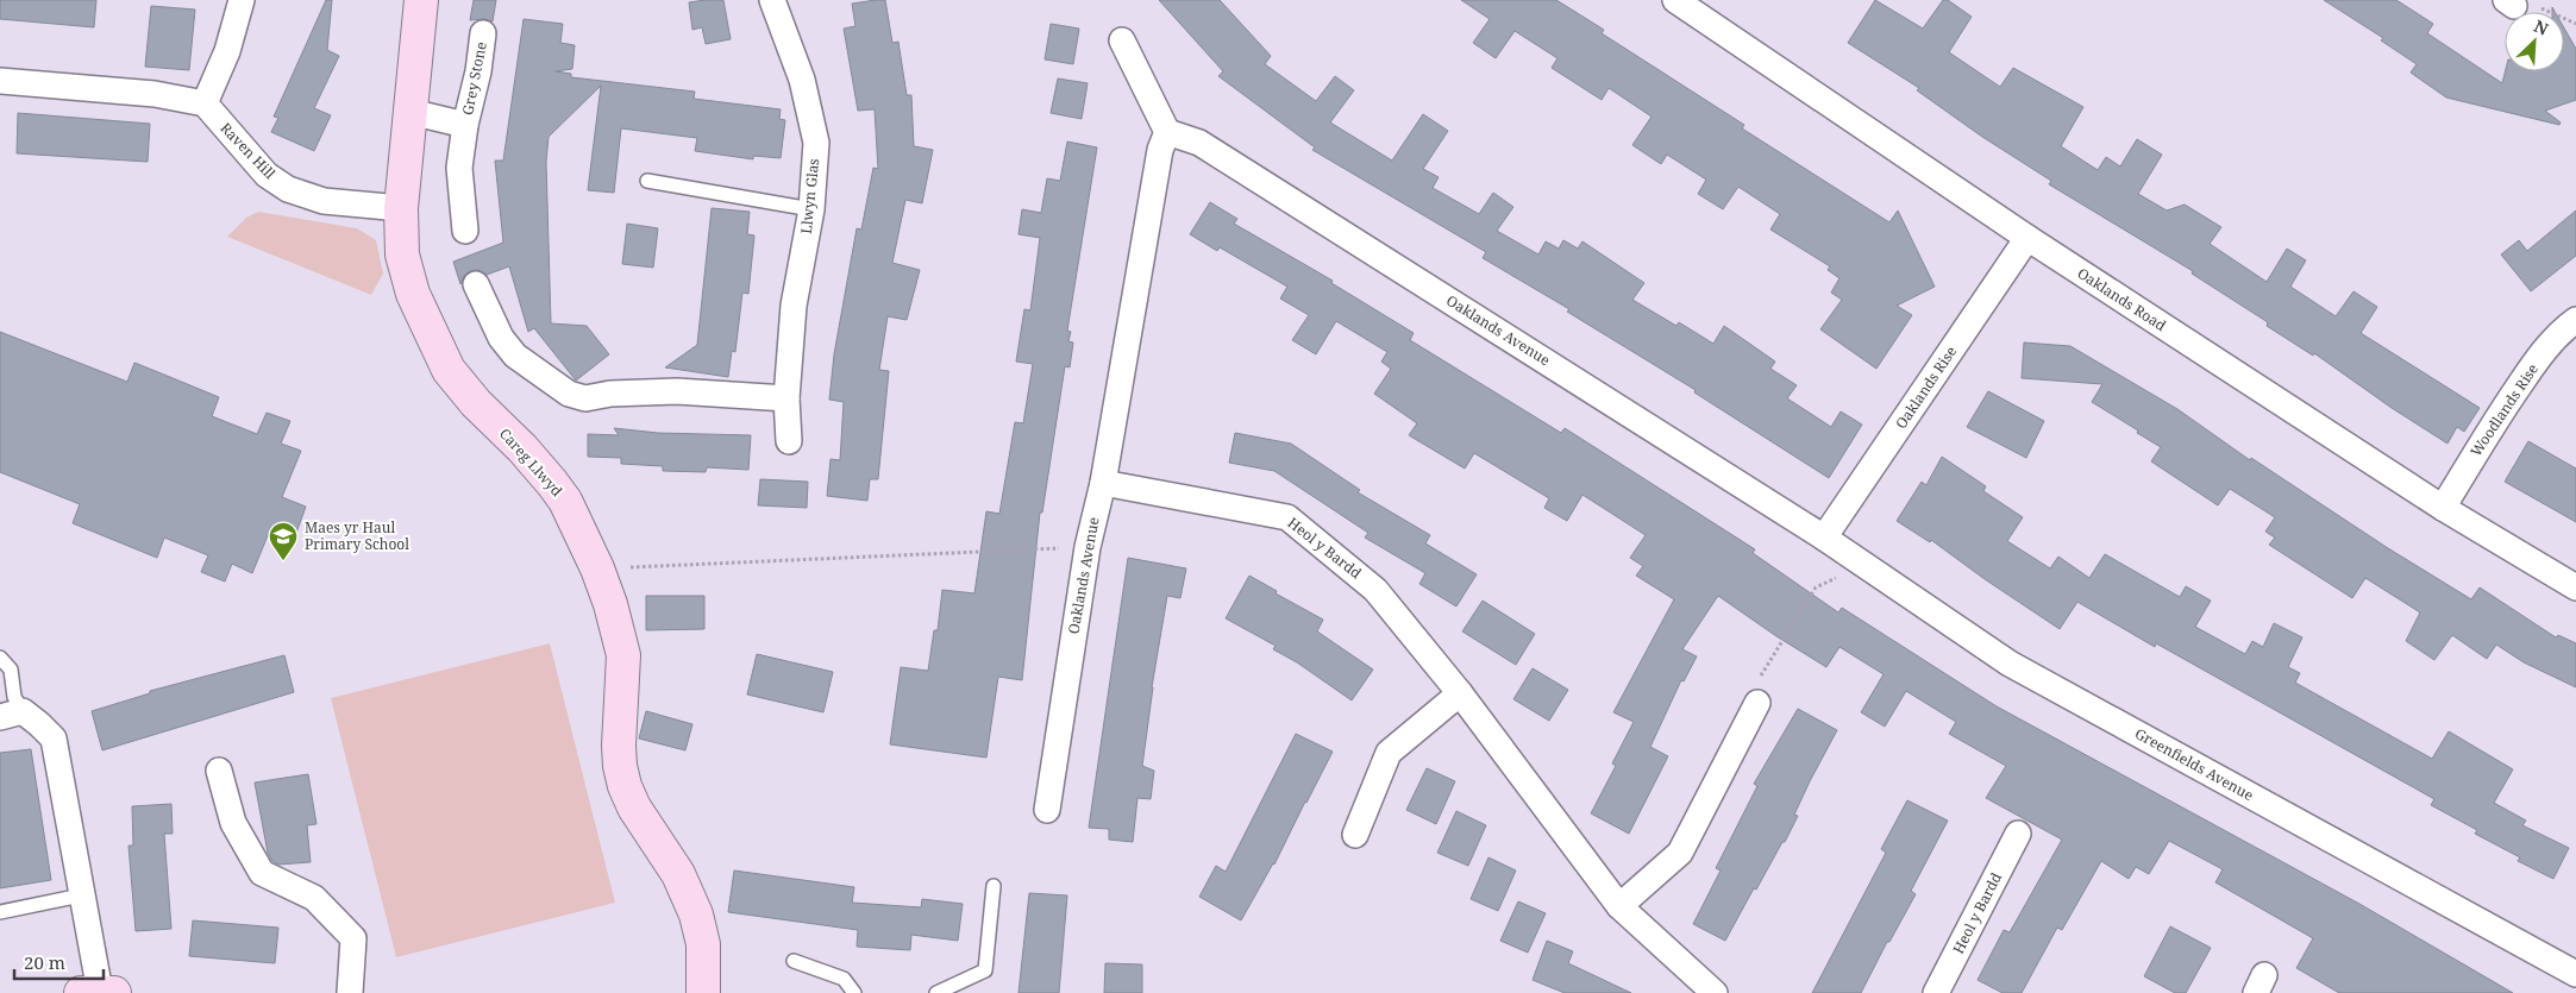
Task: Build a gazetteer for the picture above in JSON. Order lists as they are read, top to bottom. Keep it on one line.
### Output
{"streets":{"street":["Grey Stone","Raven Hill","Llwyn Glas","Oaklands Road","Oaklands Avenue","Oaklands Rise","Woodlands Rise","Careg Llwyd","Heol y Bardd","Greenfields Avenue"]},"crossings":[["Grey Stone","Careg Llwyd"],["Raven Hill","Careg Llwyd"],["Oaklands Road","Oaklands Rise"],["Oaklands Road","Woodlands Rise"],["Oaklands Avenue","Oaklands Rise"],["Oaklands Avenue","Heol y Bardd"],["Oaklands Avenue","Greenfields Avenue"],["Oaklands Rise","Greenfields Avenue"]],"places":{"school or university":["Maes yr Haul Primary School"]},"scale_bar":"20 m","north":"top right"}
